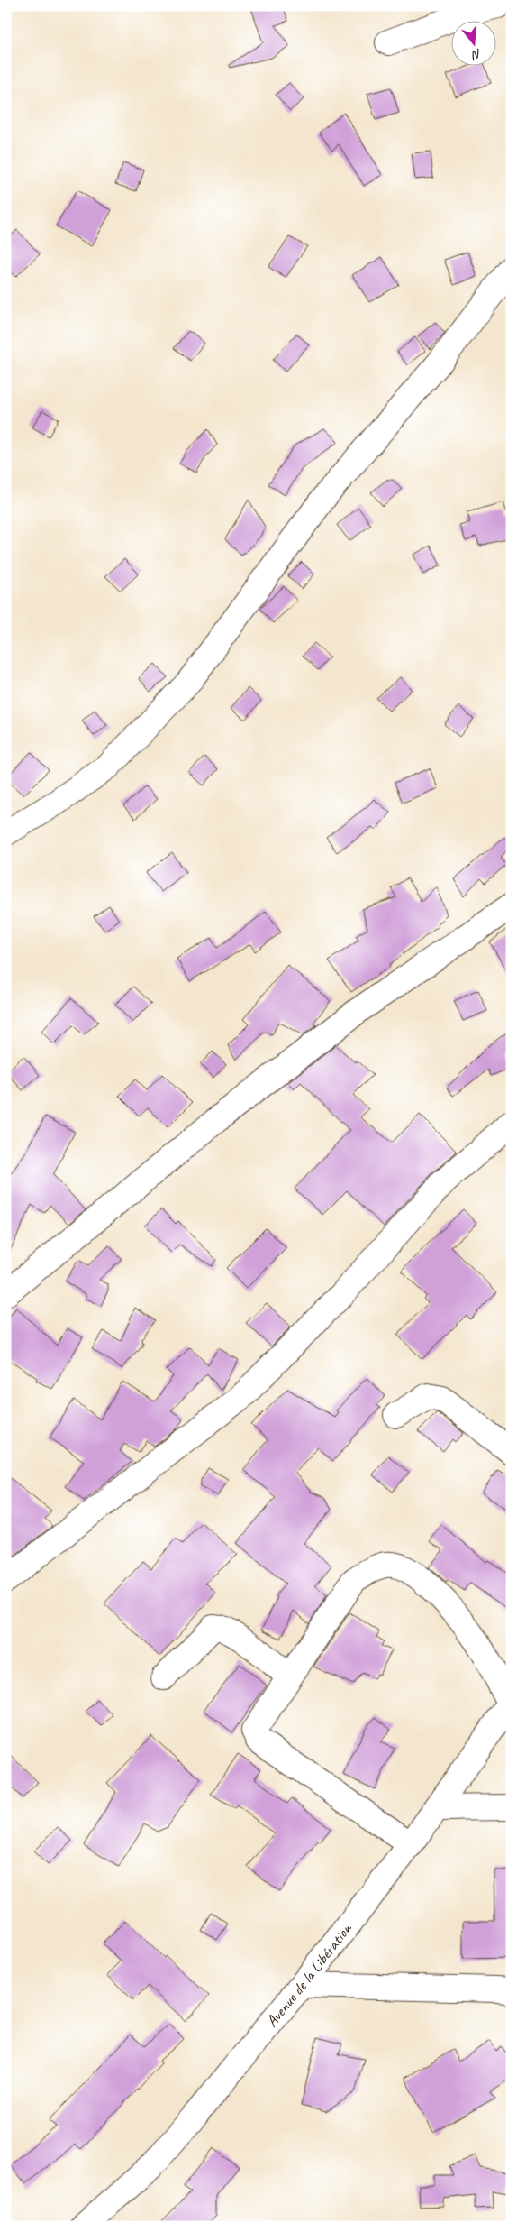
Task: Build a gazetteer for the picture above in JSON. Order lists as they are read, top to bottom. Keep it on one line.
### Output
{"streets":{"main road":["Avenue de la Libération"]},"north":"bottom"}
